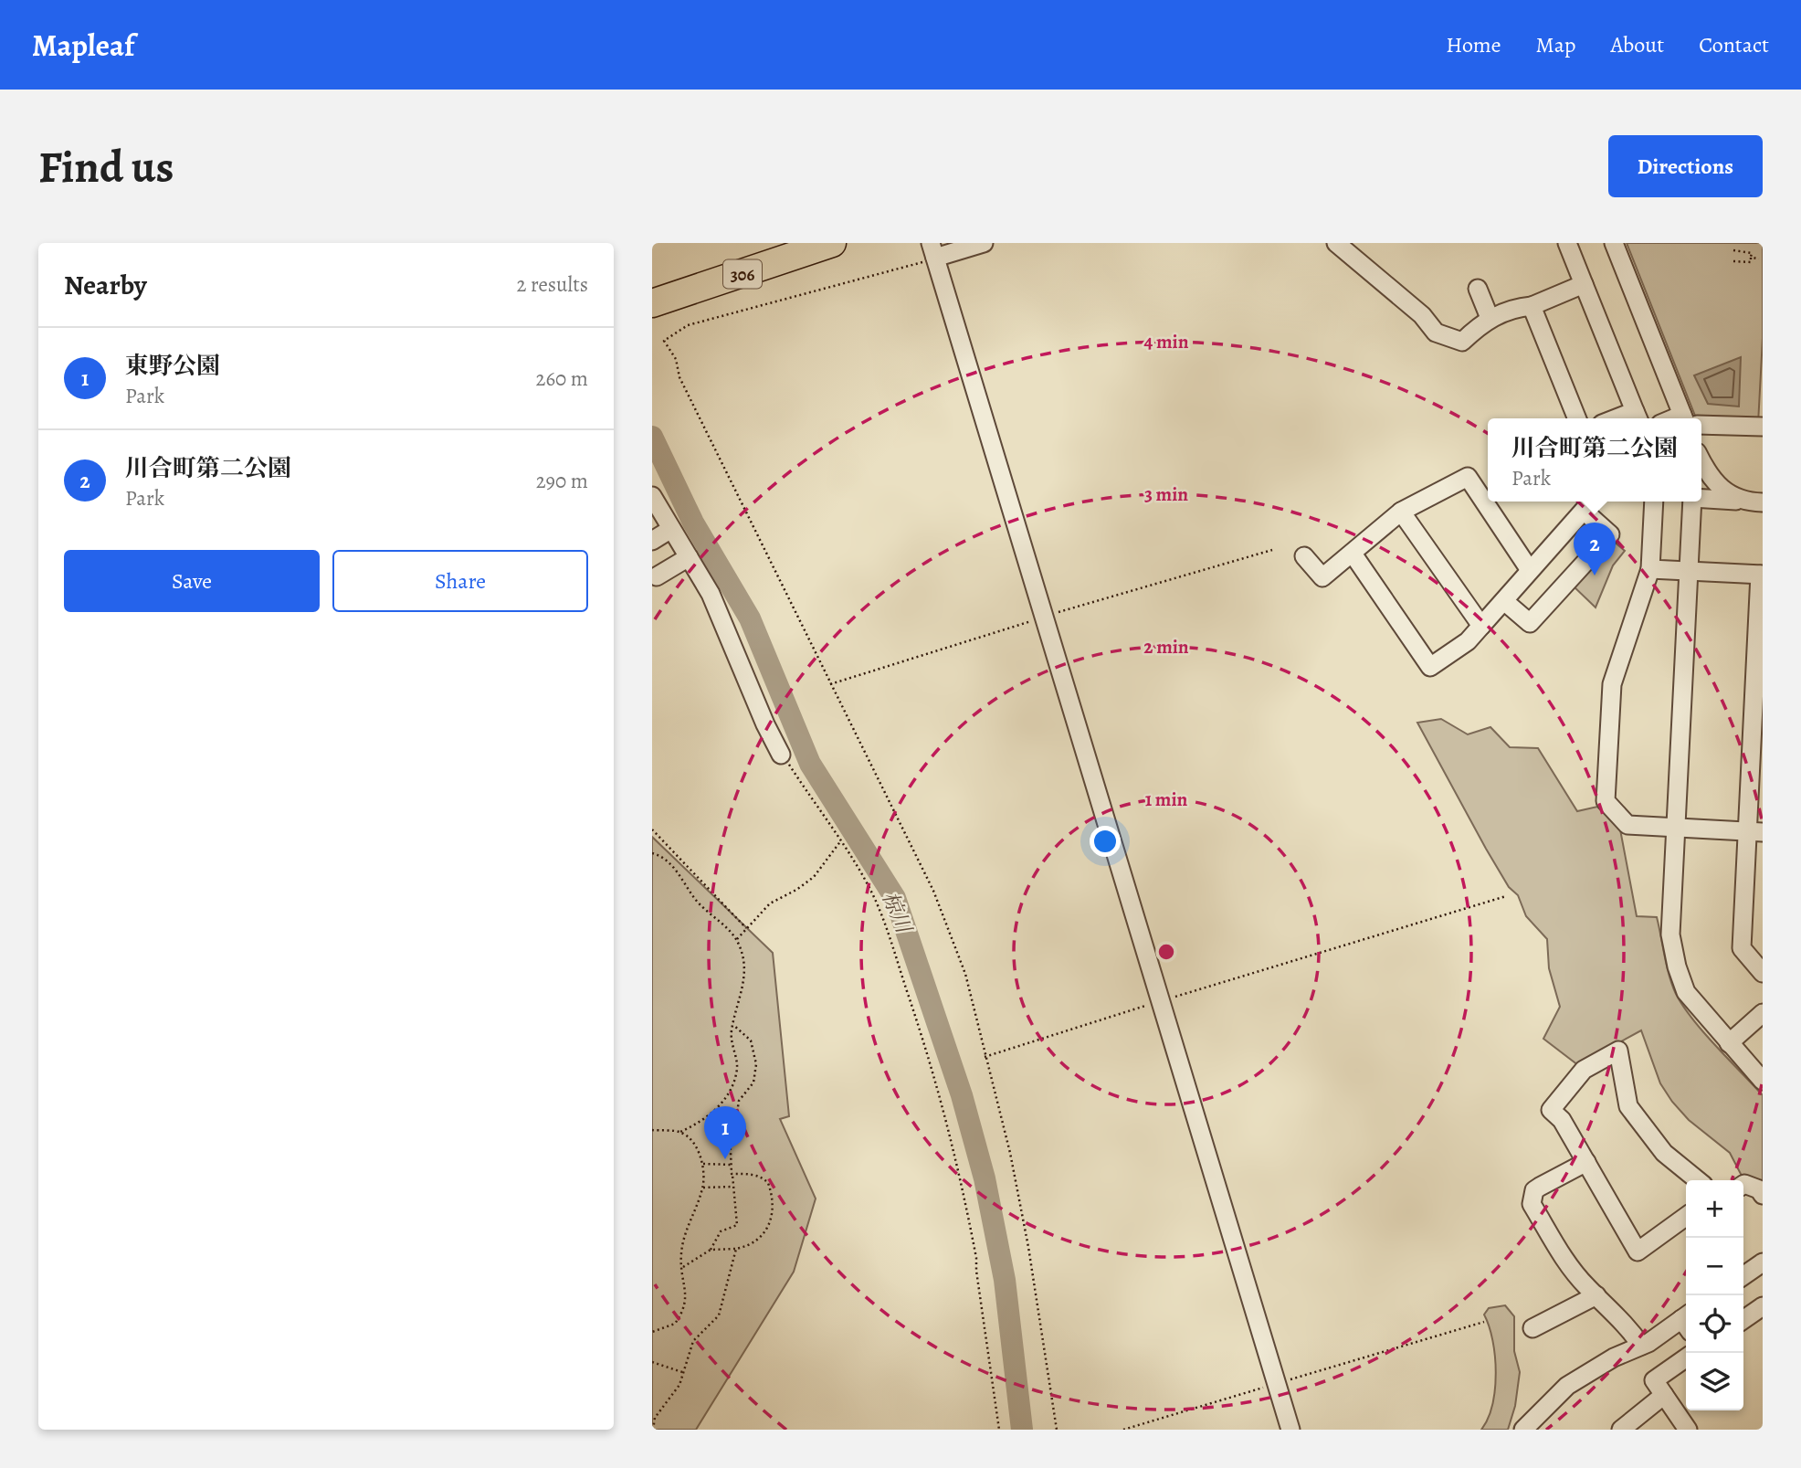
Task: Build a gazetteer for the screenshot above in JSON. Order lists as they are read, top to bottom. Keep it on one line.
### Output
{"streets":{"highway":["306"]},"water":["椋川"],"page":{"header":"Mapleaf","nav":["Home","Map","About","Contact"],"buttons":["Directions",["Save","Share"]],"title":"Find us","heading":["Nearby","2 results"],"list":[{"mark":"1","name":"東野公園","note":"Park","value":"260 m"},{"mark":"2","name":"川合町第二公園","note":"Park","value":"290 m"}],"popup":["川合町第二公園","Park"],"pins":["2","1"],"map_buttons":["+","−"]},"rings":["4 min","3 min","2 min","1 min"]}
